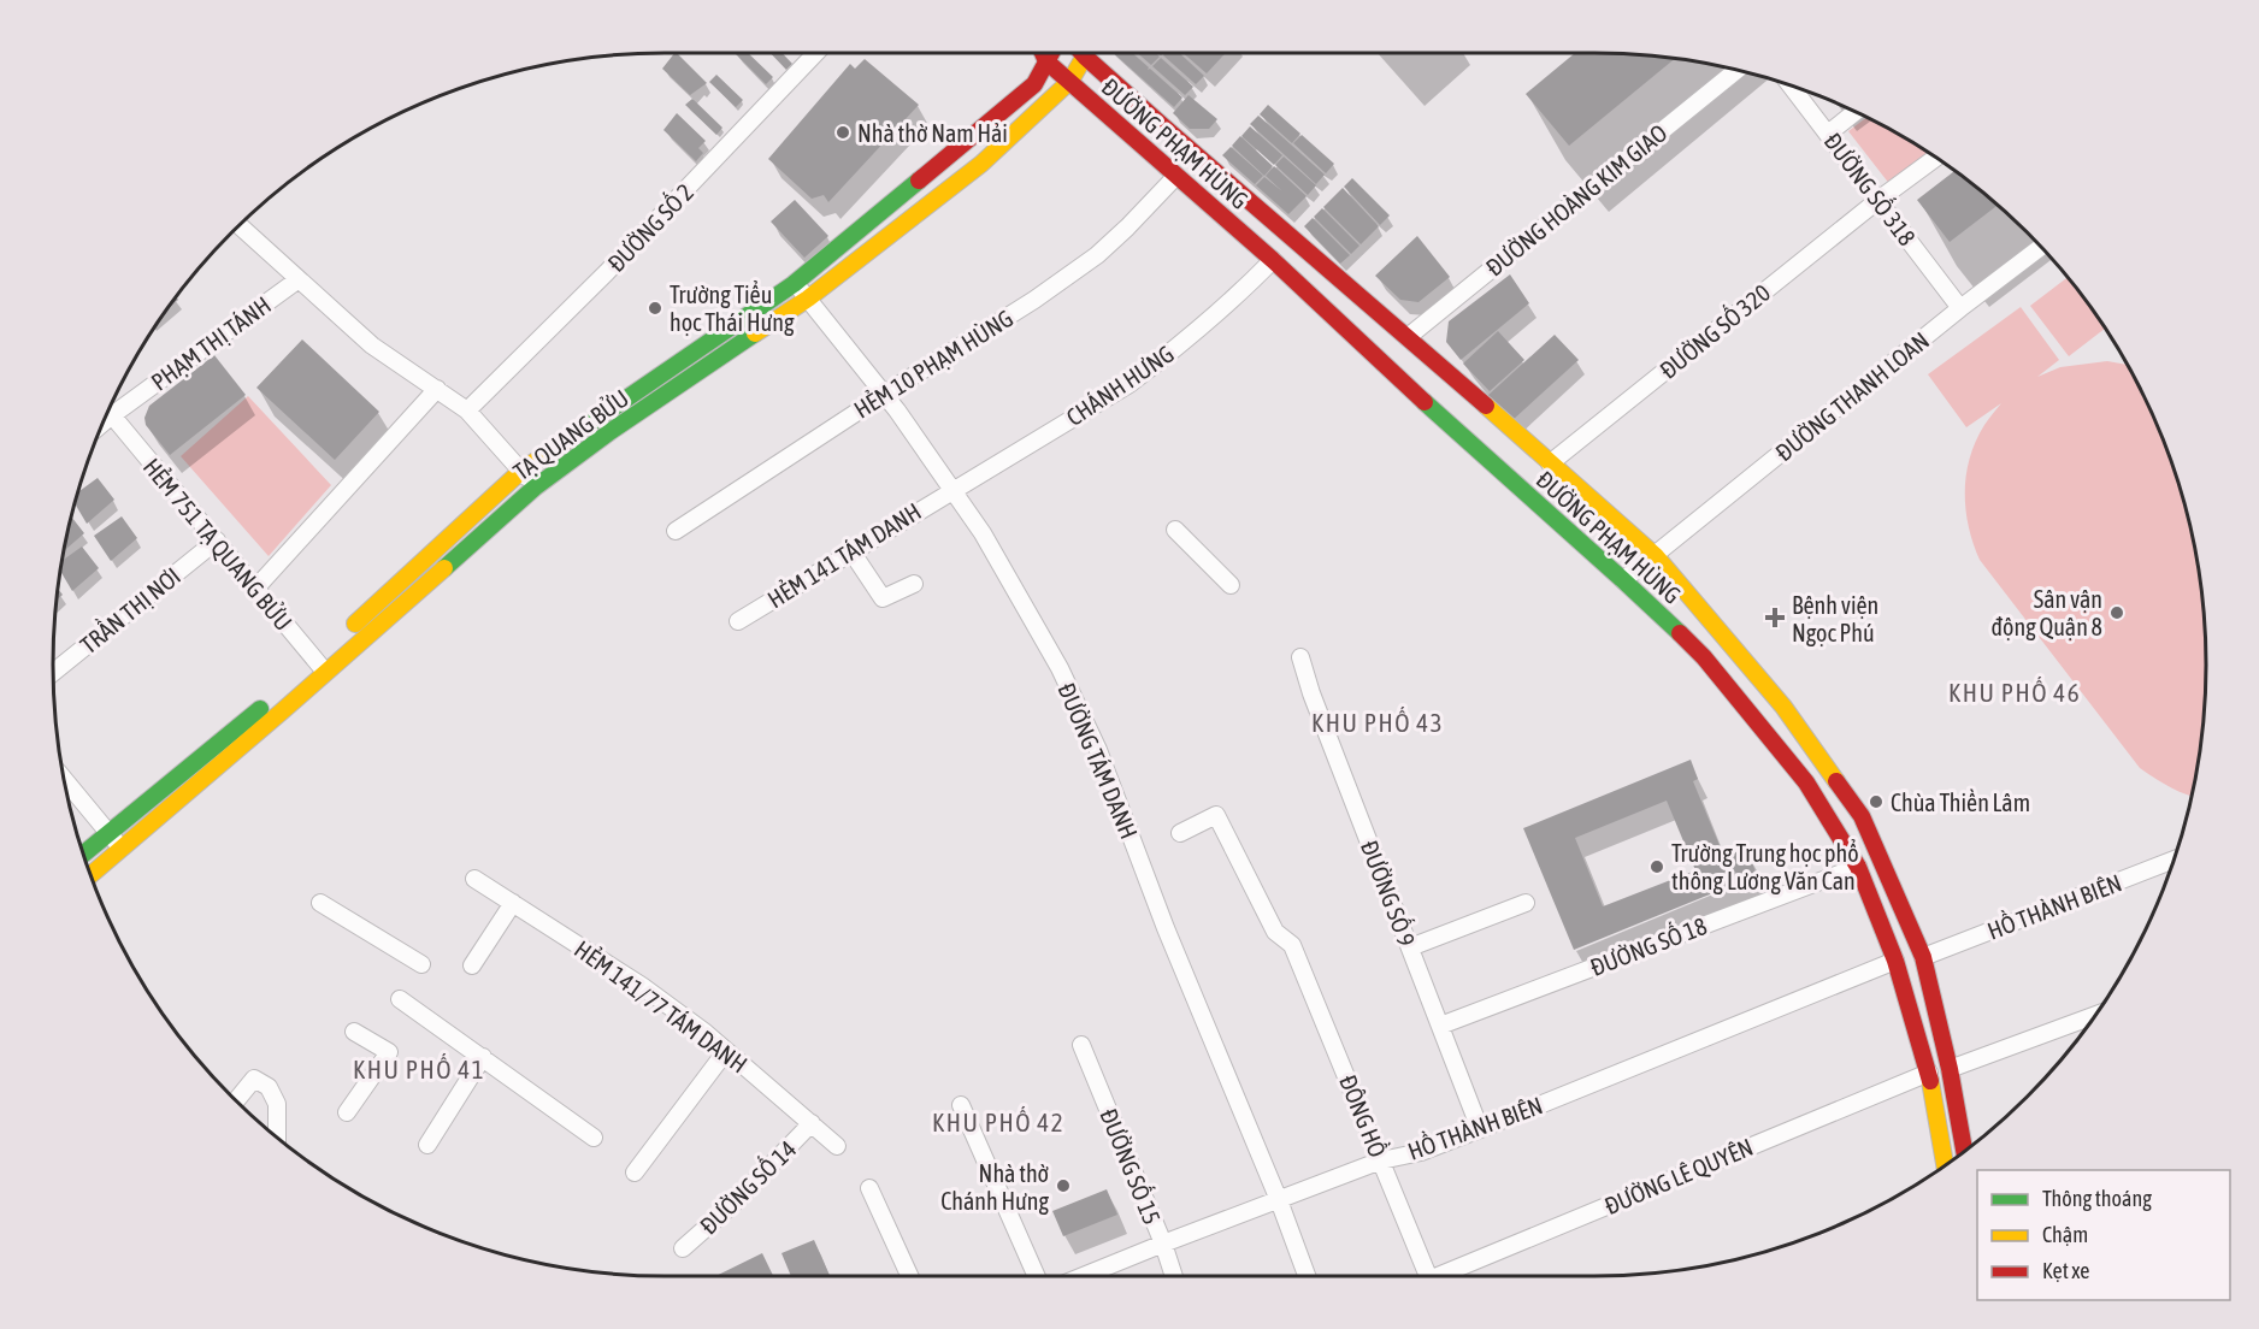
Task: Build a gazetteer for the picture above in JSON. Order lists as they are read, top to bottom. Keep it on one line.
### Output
{"streets":{"main road":["ĐƯỜNG PHẠM HÙNG","TẠ QUANG BỬU"],"street":["ĐƯỜNG SỐ 318","ĐƯỜNG HOÀNG KIM GIAO","ĐƯỜNG SỐ 2","ĐƯỜNG SỐ 320","PHẠM THỊ TÁNH","HẺM 10 PHẠM HÙNG","CHÁNH HƯNG","ĐƯỜNG THANH LOAN","HẺM 751 TẠ QUANG BỬU","HẺM 141 TÁM DANH","TRẦN THỊ NƠI","ĐƯỜNG TÁM DANH","ĐƯỜNG SỐ 9","HỒ THÀNH BIÊN","ĐƯỜNG SỐ 18","HẺM 141/77 TÁM DANH","ĐÔNG HỒ","ĐƯỜNG SỐ 15","ĐƯỜNG LÊ QUYÊN","ĐƯỜNG SỐ 14"]},"crossings":[["ĐƯỜNG PHẠM HÙNG","ĐƯỜNG HOÀNG KIM GIAO"],["ĐƯỜNG PHẠM HÙNG","ĐƯỜNG SỐ 320"],["ĐƯỜNG PHẠM HÙNG","HẺM 10 PHẠM HÙNG"],["ĐƯỜNG PHẠM HÙNG","CHÁNH HƯNG"],["ĐƯỜNG PHẠM HÙNG","ĐƯỜNG THANH LOAN"],["ĐƯỜNG PHẠM HÙNG","TẠ QUANG BỬU"],["ĐƯỜNG PHẠM HÙNG","HỒ THÀNH BIÊN"],["ĐƯỜNG PHẠM HÙNG","ĐƯỜNG SỐ 18"],["ĐƯỜNG PHẠM HÙNG","ĐƯỜNG LÊ QUYÊN"],["ĐƯỜNG SỐ 318","ĐƯỜNG SỐ 320"],["ĐƯỜNG SỐ 318","ĐƯỜNG THANH LOAN"],["PHẠM THỊ TÁNH","HẺM 751 TẠ QUANG BỬU"],["HẺM 10 PHẠM HÙNG","ĐƯỜNG TÁM DANH"],["CHÁNH HƯNG","HẺM 141 TÁM DANH"],["CHÁNH HƯNG","ĐƯỜNG TÁM DANH"],["TẠ QUANG BỬU","HẺM 751 TẠ QUANG BỬU"],["TẠ QUANG BỬU","ĐƯỜNG TÁM DANH"],["HẺM 751 TẠ QUANG BỬU","TRẦN THỊ NƠI"],["HẺM 141 TÁM DANH","ĐƯỜNG TÁM DANH"],["ĐƯỜNG TÁM DANH","HỒ THÀNH BIÊN"],["ĐƯỜNG SỐ 9","HỒ THÀNH BIÊN"],["ĐƯỜNG SỐ 9","ĐƯỜNG SỐ 18"],["HỒ THÀNH BIÊN","ĐÔNG HỒ"],["HỒ THÀNH BIÊN","ĐƯỜNG SỐ 15"],["HẺM 141/77 TÁM DANH","ĐƯỜNG SỐ 14"]],"districts":["KHU PHỐ 46","KHU PHỐ 43","KHU PHỐ 41","KHU PHỐ 42"],"places":{"other":["Nhà thờ Nam Hải","Trường Tiểu học Thái Hưng","Sân vận động Quận 8","Chùa Thiền Lâm","Trường Trung học phổ thông Lương Văn Can","Nhà thờ Chánh Hưng"],"health":["Bệnh viện Ngọc Phú"]},"legend":["Thông thoáng","Chậm","Kẹt xe"]}
